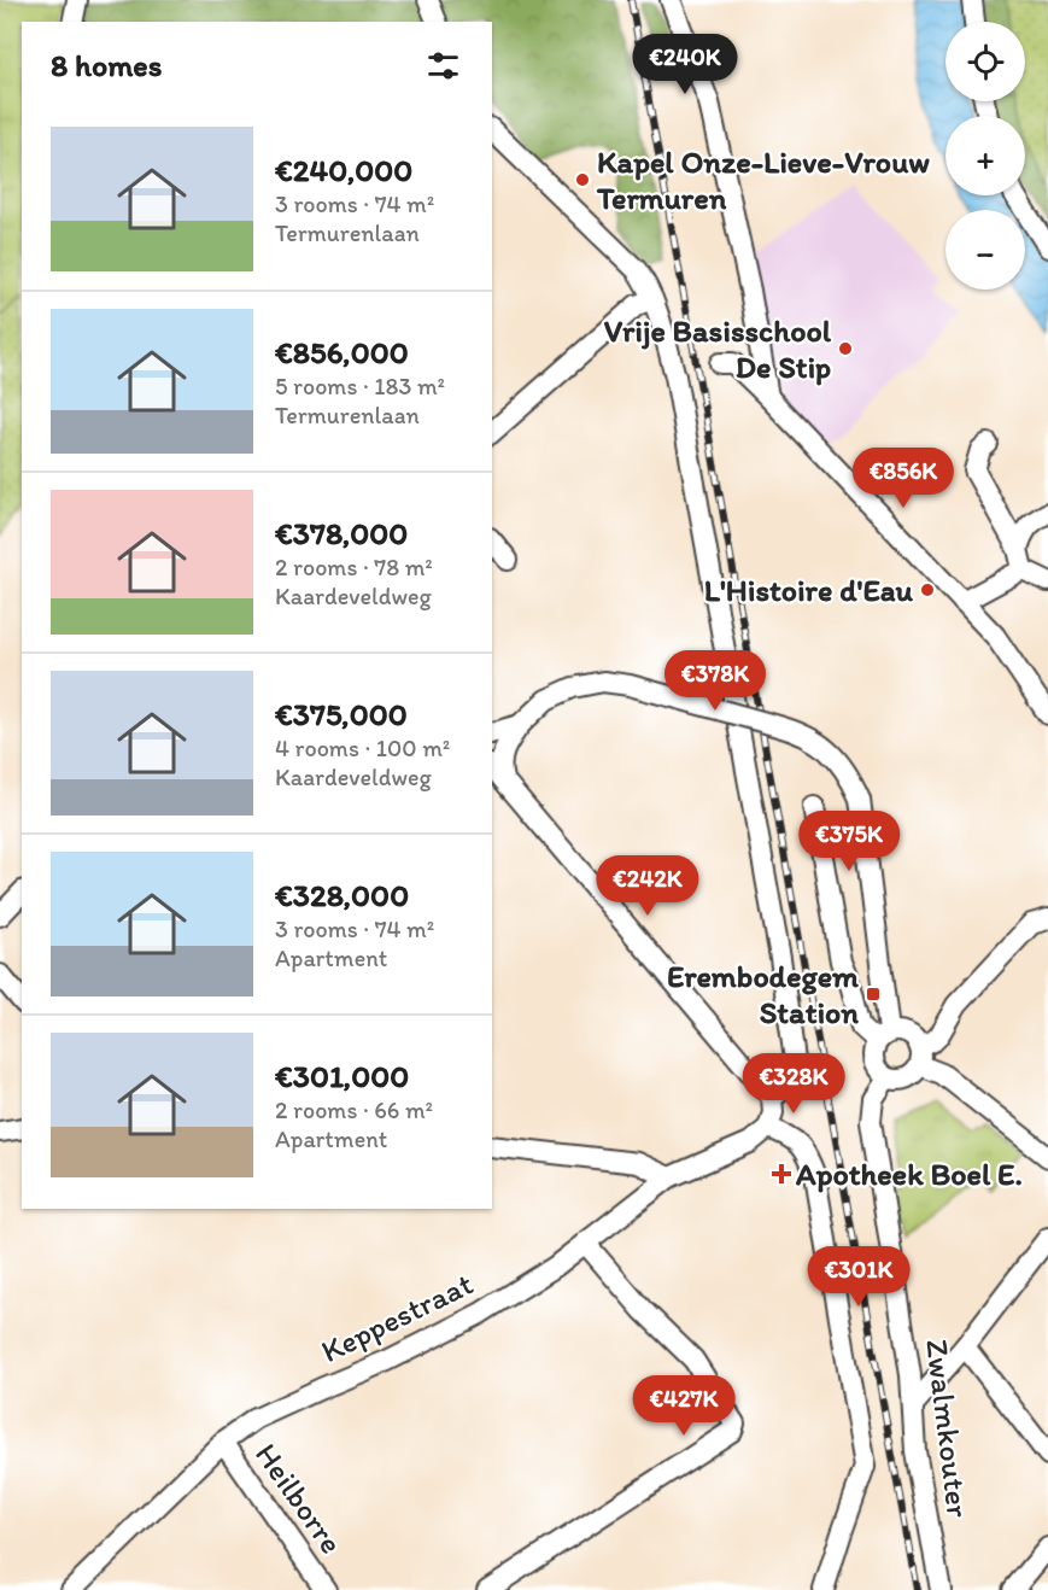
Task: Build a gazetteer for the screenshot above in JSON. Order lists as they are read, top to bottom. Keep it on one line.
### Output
{"streets":{"street":["Keppestraat","Zwalmkouter","Heilborre"]},"crossings":[["Keppestraat","Heilborre"]],"places":{"other":["Kapel Onze-Lieve-Vrouw Termuren","Vrije Basisschool De Stip","L'Histoire d'Eau"],"transit":["Erembodegem Station"],"health":["Apotheek Boel E."]},"page":{"map_buttons":["+","−"],"heading":"8 homes","price":["€240K","€856K","€378K","€375K","€242K","€328K","€301K","€427K"],"list":[{"name":"€240,000","note":"3 rooms · 74 m² · Termurenlaan"},{"name":"€856,000","note":"5 rooms · 183 m² · Termurenlaan"},{"name":"€378,000","note":"2 rooms · 78 m² · Kaardeveldweg"},{"name":"€375,000","note":"4 rooms · 100 m² · Kaardeveldweg"},{"name":"€328,000","note":"3 rooms · 74 m² · Apartment"},{"name":"€301,000","note":"2 rooms · 66 m² · Apartment"}]}}
